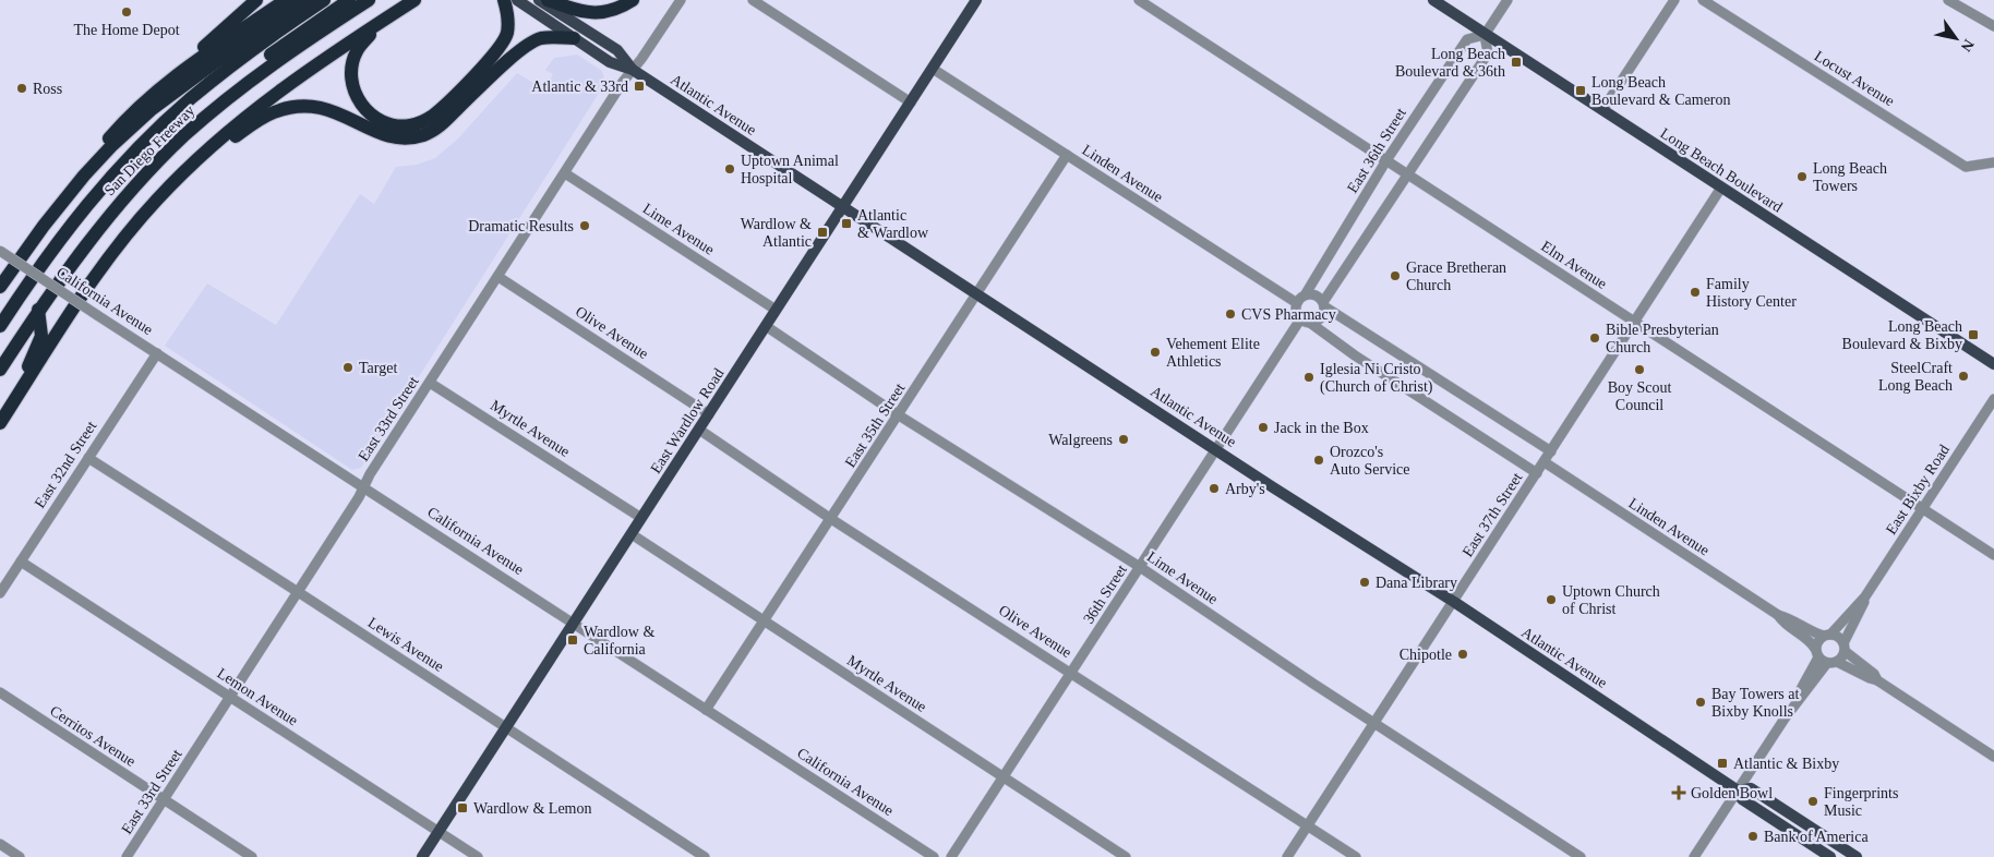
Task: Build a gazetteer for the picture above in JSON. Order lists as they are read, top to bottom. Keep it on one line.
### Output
{"streets":{"highway":["San Diego Freeway"],"main road":["Atlantic Avenue","Long Beach Boulevard","East Wardlow Road"],"street":["Locust Avenue","East 36th Street","Linden Avenue","Lime Avenue","Elm Avenue","California Avenue","Olive Avenue","East 33rd Street","East 35th Street","Myrtle Avenue","East 32nd Street","East Bixby Road","East 37th Street","36th Street","Lewis Avenue","Lemon Avenue","Cerritos Avenue"]},"crossings":[["Atlantic Avenue","East 33rd Street"],["Atlantic Avenue","East Wardlow Road"],["Atlantic Avenue","East 35th Street"],["Atlantic Avenue","East 37th Street"],["Atlantic Avenue","36th Street"],["East 36th Street","Long Beach Boulevard"],["East 36th Street","Linden Avenue"],["East 36th Street","Elm Avenue"],["East 36th Street","36th Street"],["Long Beach Boulevard","East 37th Street"],["Linden Avenue","East Wardlow Road"],["Linden Avenue","East 35th Street"],["Linden Avenue","East 37th Street"],["Linden Avenue","36th Street"],["Lime Avenue","East 33rd Street"],["Lime Avenue","East Wardlow Road"],["Lime Avenue","East 35th Street"],["Lime Avenue","East 37th Street"],["Lime Avenue","36th Street"],["Elm Avenue","East Bixby Road"],["Elm Avenue","East 37th Street"],["California Avenue","East 33rd Street"],["California Avenue","East Wardlow Road"],["California Avenue","East 35th Street"],["California Avenue","East 32nd Street"],["Olive Avenue","East 33rd Street"],["Olive Avenue","East Wardlow Road"],["Olive Avenue","East 35th Street"],["Olive Avenue","East 37th Street"],["Olive Avenue","36th Street"],["East 33rd Street","Myrtle Avenue"],["East 33rd Street","Lewis Avenue"],["East 33rd Street","Lemon Avenue"],["East 33rd Street","Cerritos Avenue"],["East Wardlow Road","Myrtle Avenue"],["East Wardlow Road","Lewis Avenue"],["East Wardlow Road","Lemon Avenue"],["East 35th Street","Myrtle Avenue"],["Myrtle Avenue","36th Street"],["East 32nd Street","Lewis Avenue"],["East 32nd Street","Lemon Avenue"]],"places":{"other":["The Home Depot","Ross","Uptown Animal Hospital","Long Beach Towers","Dramatic Results","Grace Bretheran Church","Family History Center","CVS Pharmacy","Bible Presbyterian Church","Vehement Elite Athletics","Target","Boy Scout Council","SteelCraft Long Beach","Iglesia Ni Cristo (Church of Christ)","Jack in the Box","Walgreens","Orozco's Auto Service","Arby's","Dana Library","Uptown Church of Christ","Chipotle","Bay Towers at Bixby Knolls","Fingerprints Music","Bank of America"],"transit":["Long Beach Boulevard & 36th","Atlantic & 33rd","Long Beach Boulevard & Cameron","Atlantic & Wardlow","Wardlow & Atlantic","Long Beach Boulevard & Bixby","Wardlow & California","Atlantic & Bixby","Wardlow & Lemon"],"health":["Golden Bowl"]},"north":"bottom right"}
